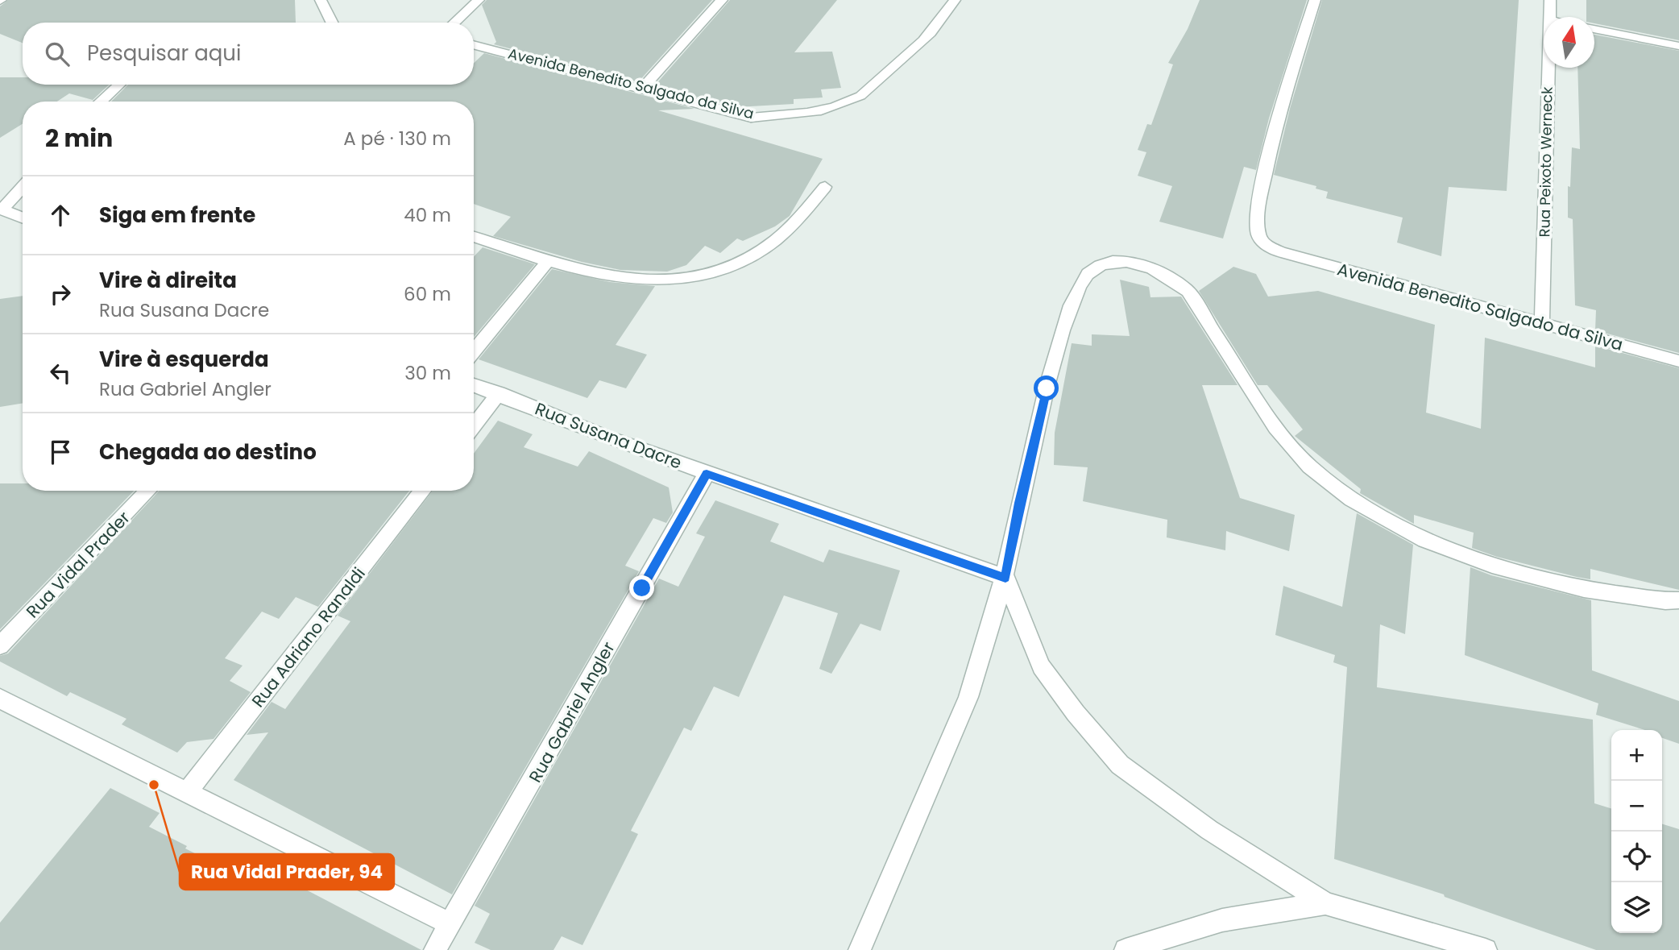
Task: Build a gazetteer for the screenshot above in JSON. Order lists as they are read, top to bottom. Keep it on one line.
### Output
{"streets":{"street":["Avenida Benedito Salgado da Silva","Rua Peixoto Werneck","Rua Susana Dacre","Rua Vidal Prader","Rua Adriano Ranaldi","Rua Gabriel Angler"]},"crossings":[["Avenida Benedito Salgado da Silva","Rua Peixoto Werneck"],["Rua Susana Dacre","Rua Gabriel Angler"]],"places":["Rua Vidal Prader, 94"],"north":"top","page":{"search":"Pesquisar aqui","heading":["2 min","A pé · 130 m"],"list":[["Siga em frente","40 m"],["Vire à direita","Rua Susana Dacre","60 m"],["Vire à esquerda","Rua Gabriel Angler","30 m"],"Chegada ao destino"],"map_buttons":["+","−"]}}
